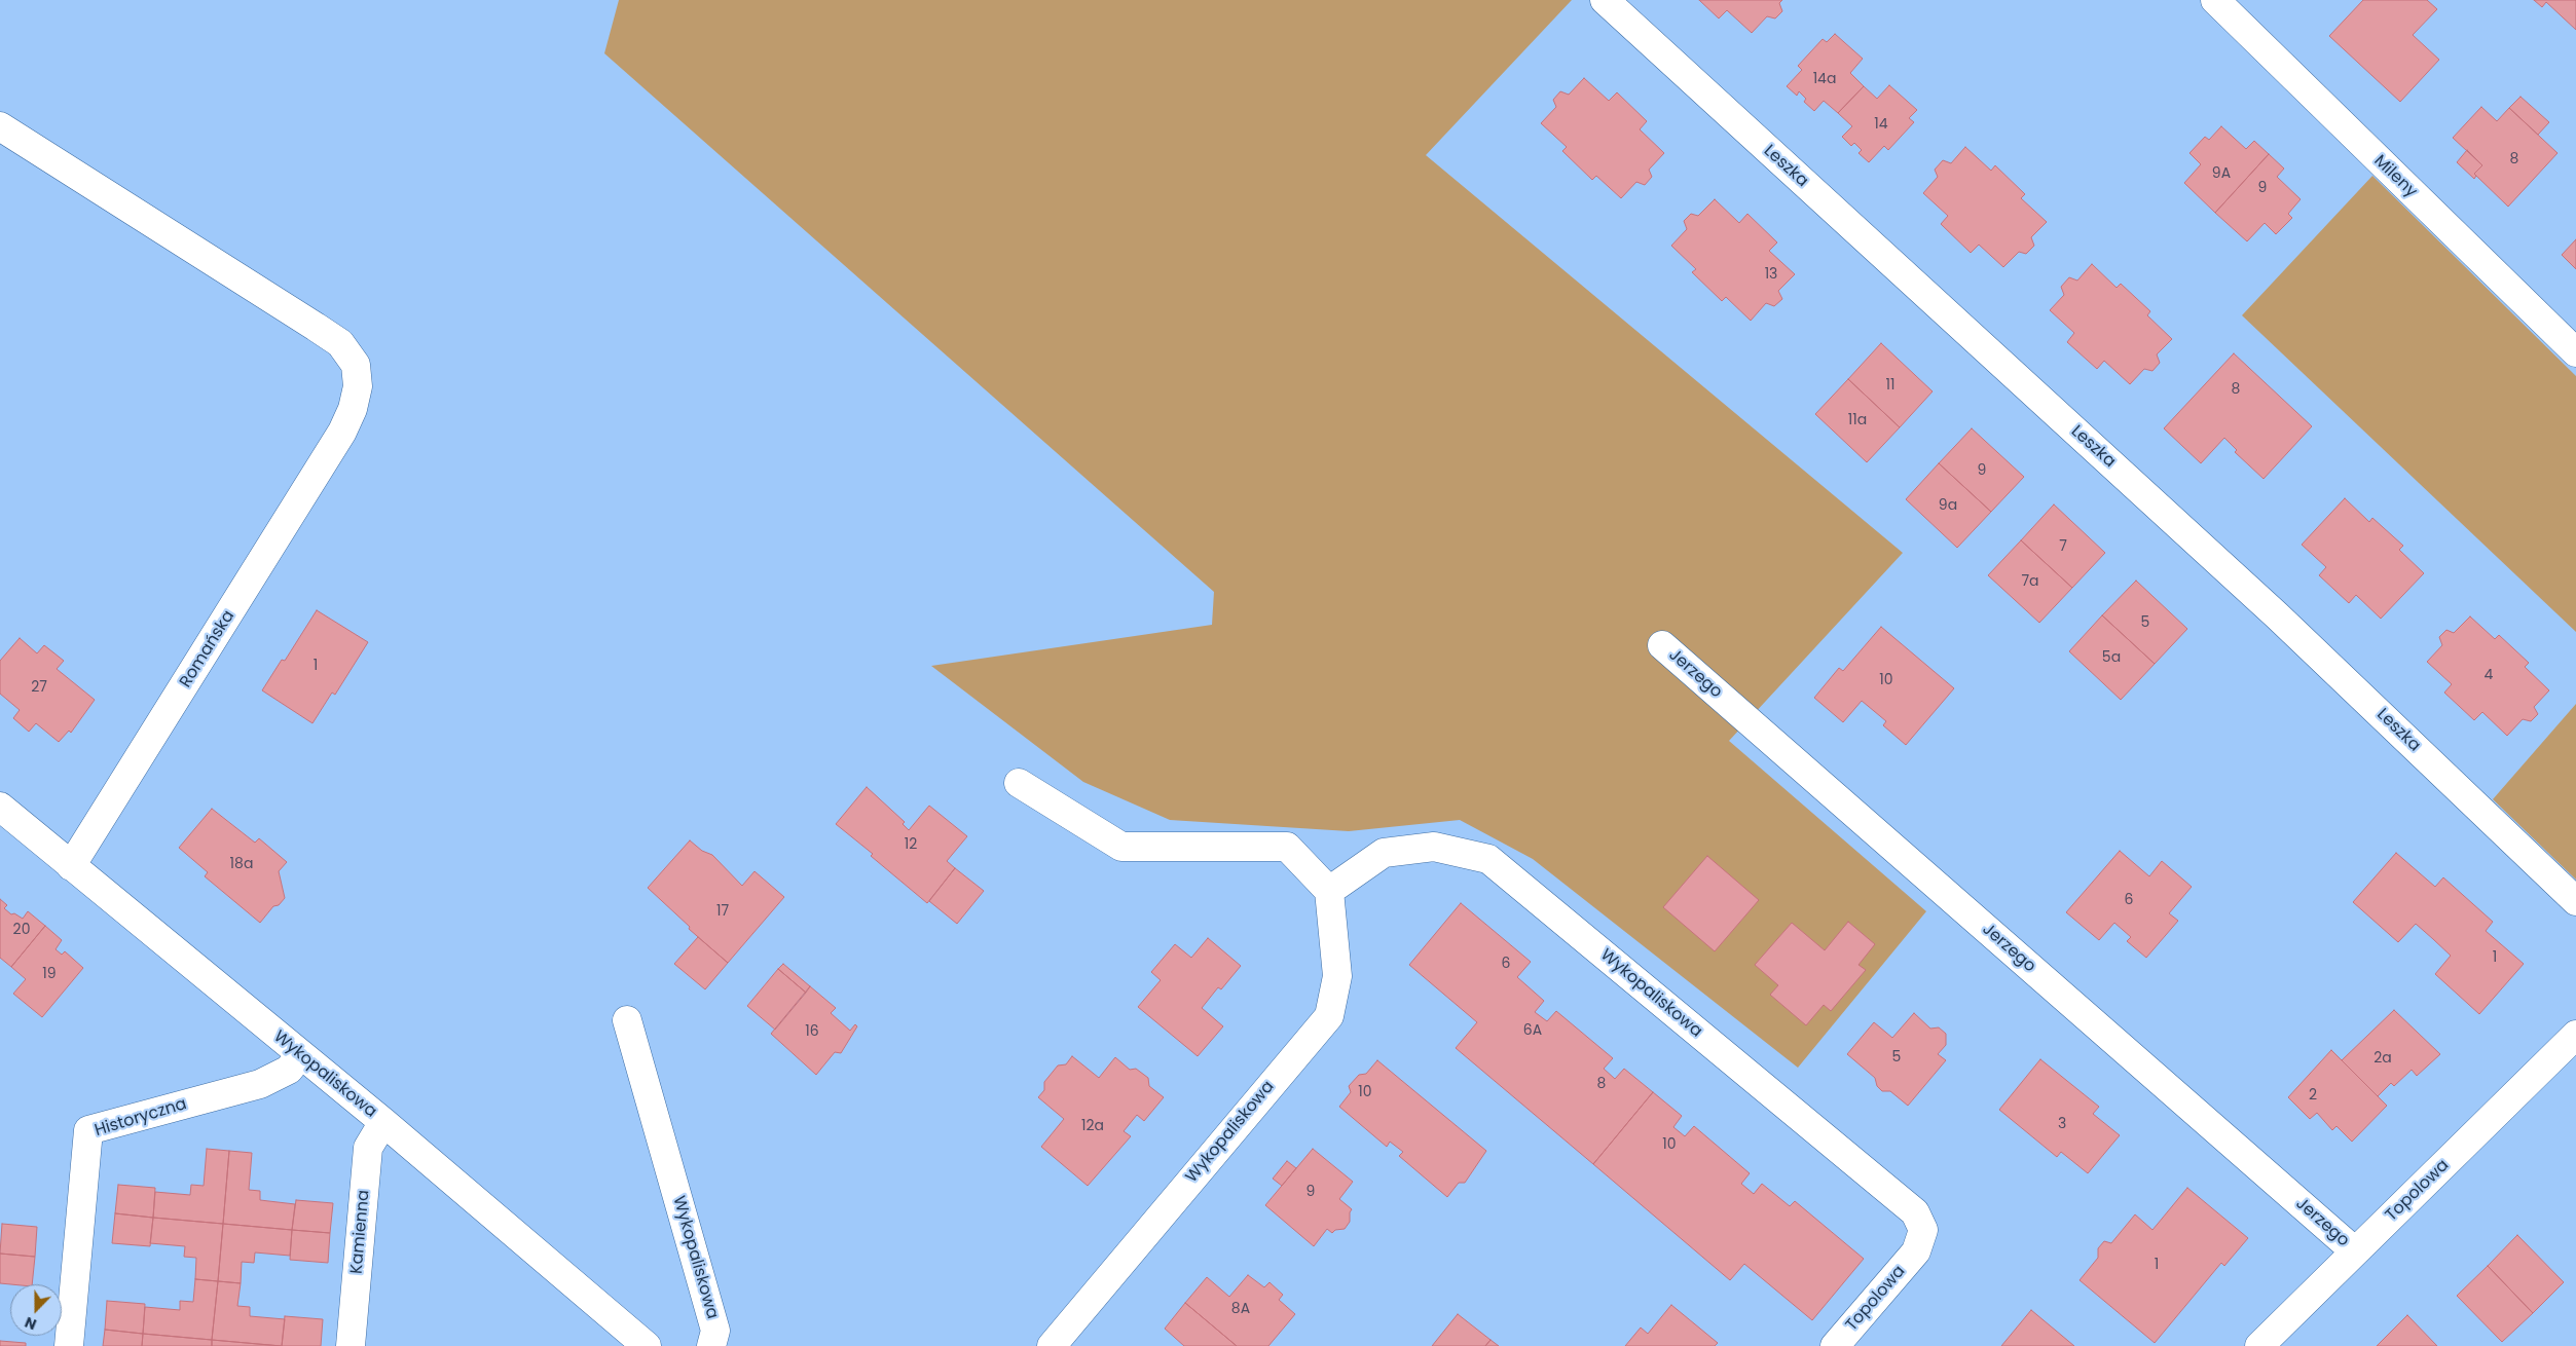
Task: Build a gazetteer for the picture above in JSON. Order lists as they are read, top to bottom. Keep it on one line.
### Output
{"streets":{"street":["Leszka","Mileny","Romańska","Jerzego","Wykopaliskowa","Historyczna","Topolowa","Kamienna"]},"crossings":[["Romańska","Wykopaliskowa"],["Jerzego","Topolowa"],["Wykopaliskowa","Historyczna"],["Wykopaliskowa","Topolowa"],["Wykopaliskowa","Kamienna"]],"house_numbers":["14a","14","8","9A","9","13","11","8","11a","9","9a","7","7a","5","5a","1","4","10","27","12","18a","6","17","20","1","6","19","6A","16","5","2a","8","10","2","3","12a","10","9","1","8A"],"north":"bottom"}
